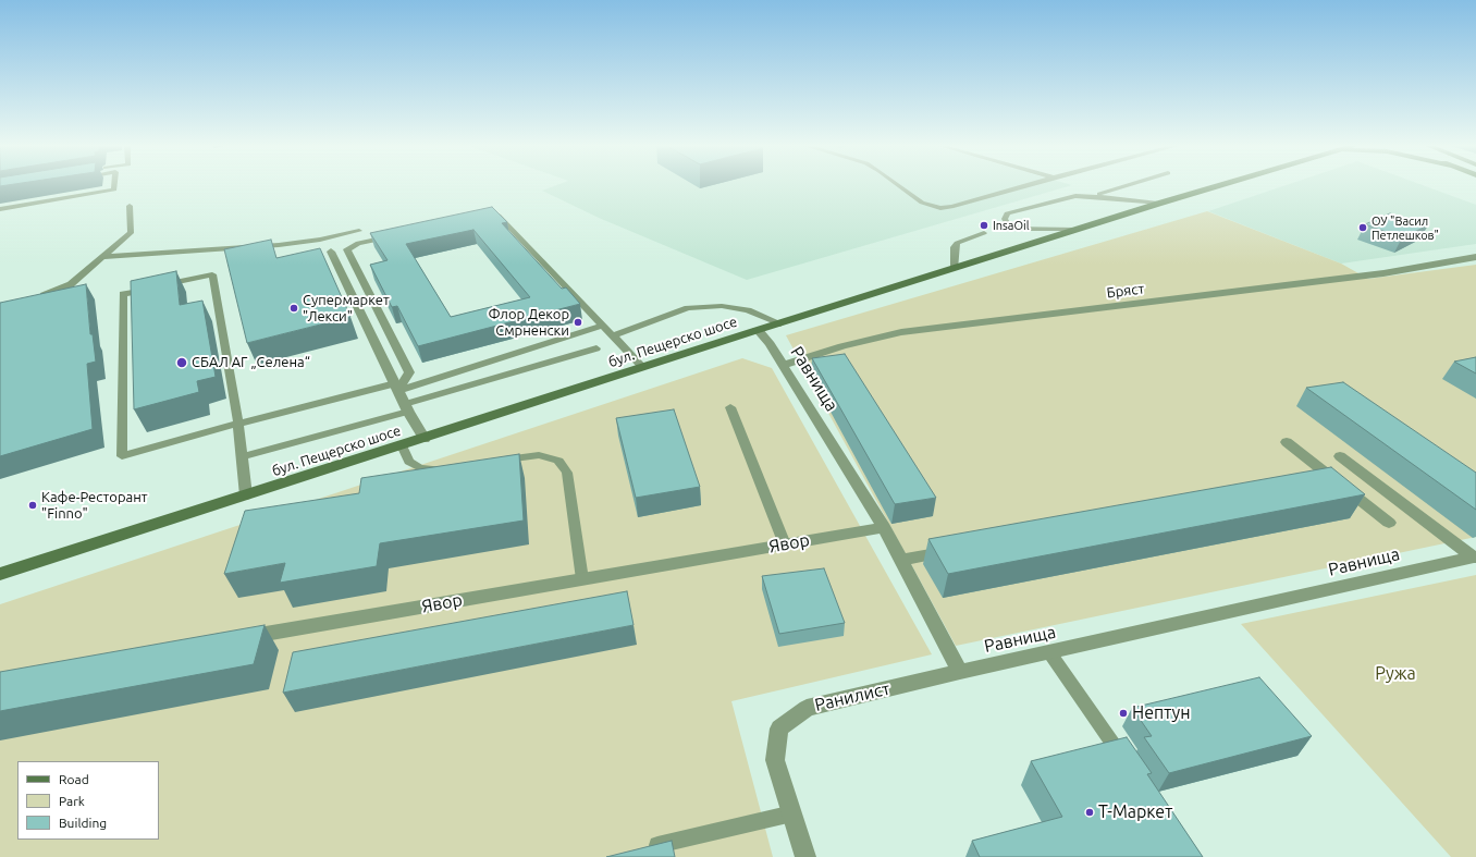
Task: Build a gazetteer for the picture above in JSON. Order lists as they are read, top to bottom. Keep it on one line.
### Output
{"streets":{"main road":["бул. Пещерско шосе"],"street":["Бряст","Равнища","Явор","Ранилист"]},"crossings":[["Бряст","Равнища"],["бул. Пещерско шосе","Равнища"],["Равнища","Явор"],["Равнища","Ранилист"]],"parks":["Ружа"],"places":["InsaOil","ОУ \"Васил Петлешков\"","Супермаркет \"Лекси\"","Флор Декор Смрненски","СБАЛ АГ „Селена“","Кафе-Ресторант \"Finno\"","Нептун","Т-Маркет"],"legend":["Road","Park","Building"]}
